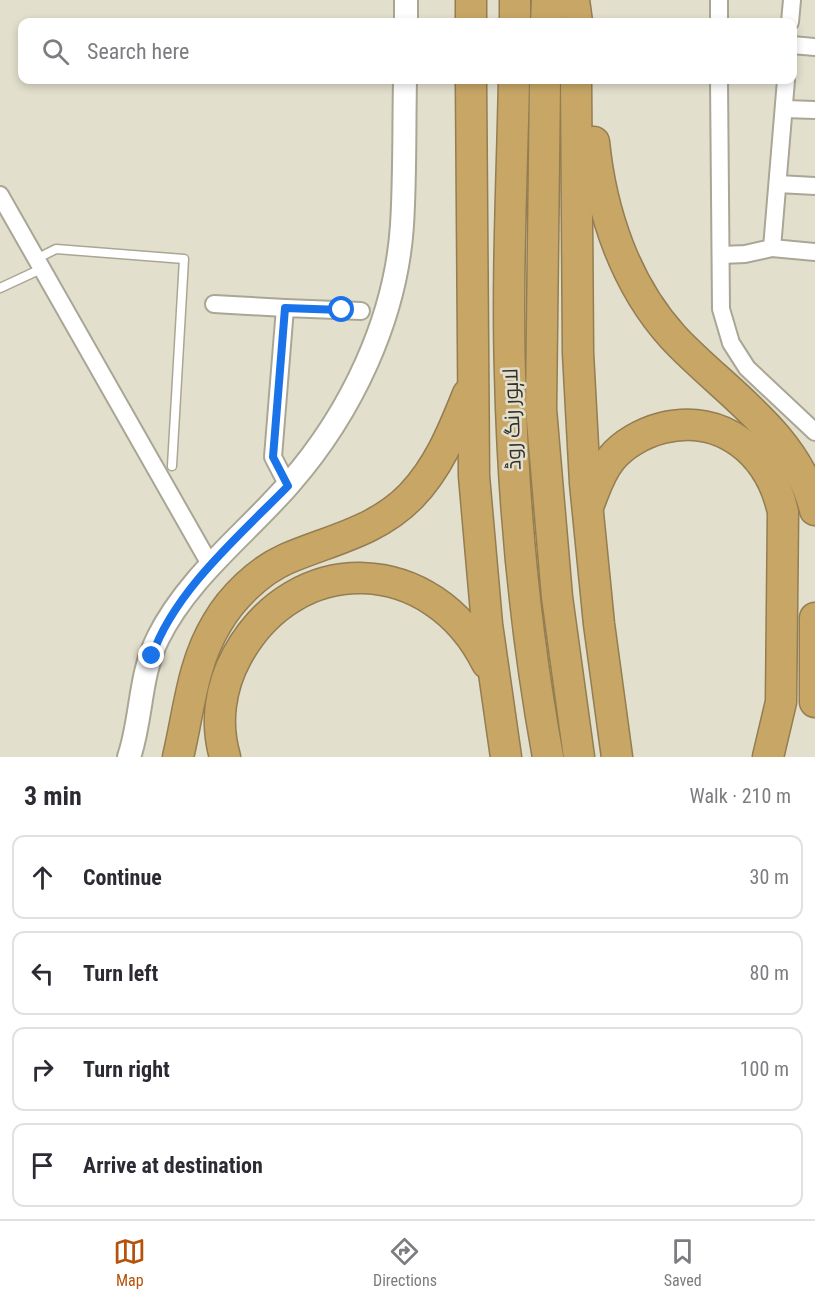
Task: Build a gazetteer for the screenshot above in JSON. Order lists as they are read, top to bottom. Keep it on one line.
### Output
{"streets":{"highway":["لاہور رنگ روڈ"]},"page":{"search":"Search here","heading":["3 min","Walk · 210 m"],"list":[["Continue","30 m"],["Turn left","80 m"],["Turn right","100 m"],"Arrive at destination"],"nav":["Map","Directions","Saved"]}}
